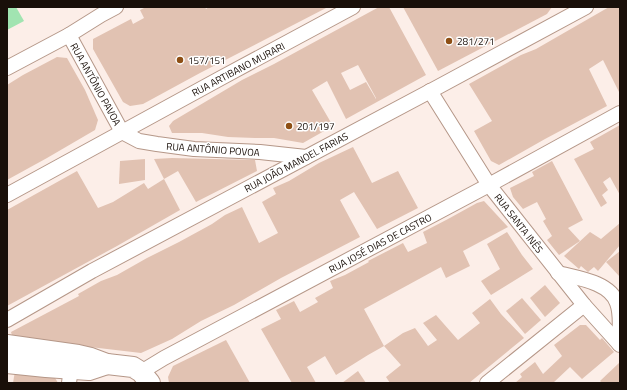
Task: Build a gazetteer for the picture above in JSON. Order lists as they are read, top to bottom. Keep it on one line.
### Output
{"streets":{"street":["RUA ARTIBANO MURARI","RUA ANTÔNIO PAVOA","RUA ANTÔNIO POVOA","RUA JOÃO MANOEL FARIAS","RUA SANTA INÊS","RUA JOSÉ DIAS DE CASTRO"]},"crossings":[["RUA ARTIBANO MURARI","RUA ANTÔNIO PAVOA"],["RUA ARTIBANO MURARI","RUA ANTÔNIO POVOA"],["RUA ANTÔNIO PAVOA","RUA ANTÔNIO POVOA"],["RUA ANTÔNIO POVOA","RUA JOÃO MANOEL FARIAS"],["RUA JOÃO MANOEL FARIAS","RUA SANTA INÊS"],["RUA SANTA INÊS","RUA JOSÉ DIAS DE CASTRO"]],"places":["281/271","157/151","201/197"]}
